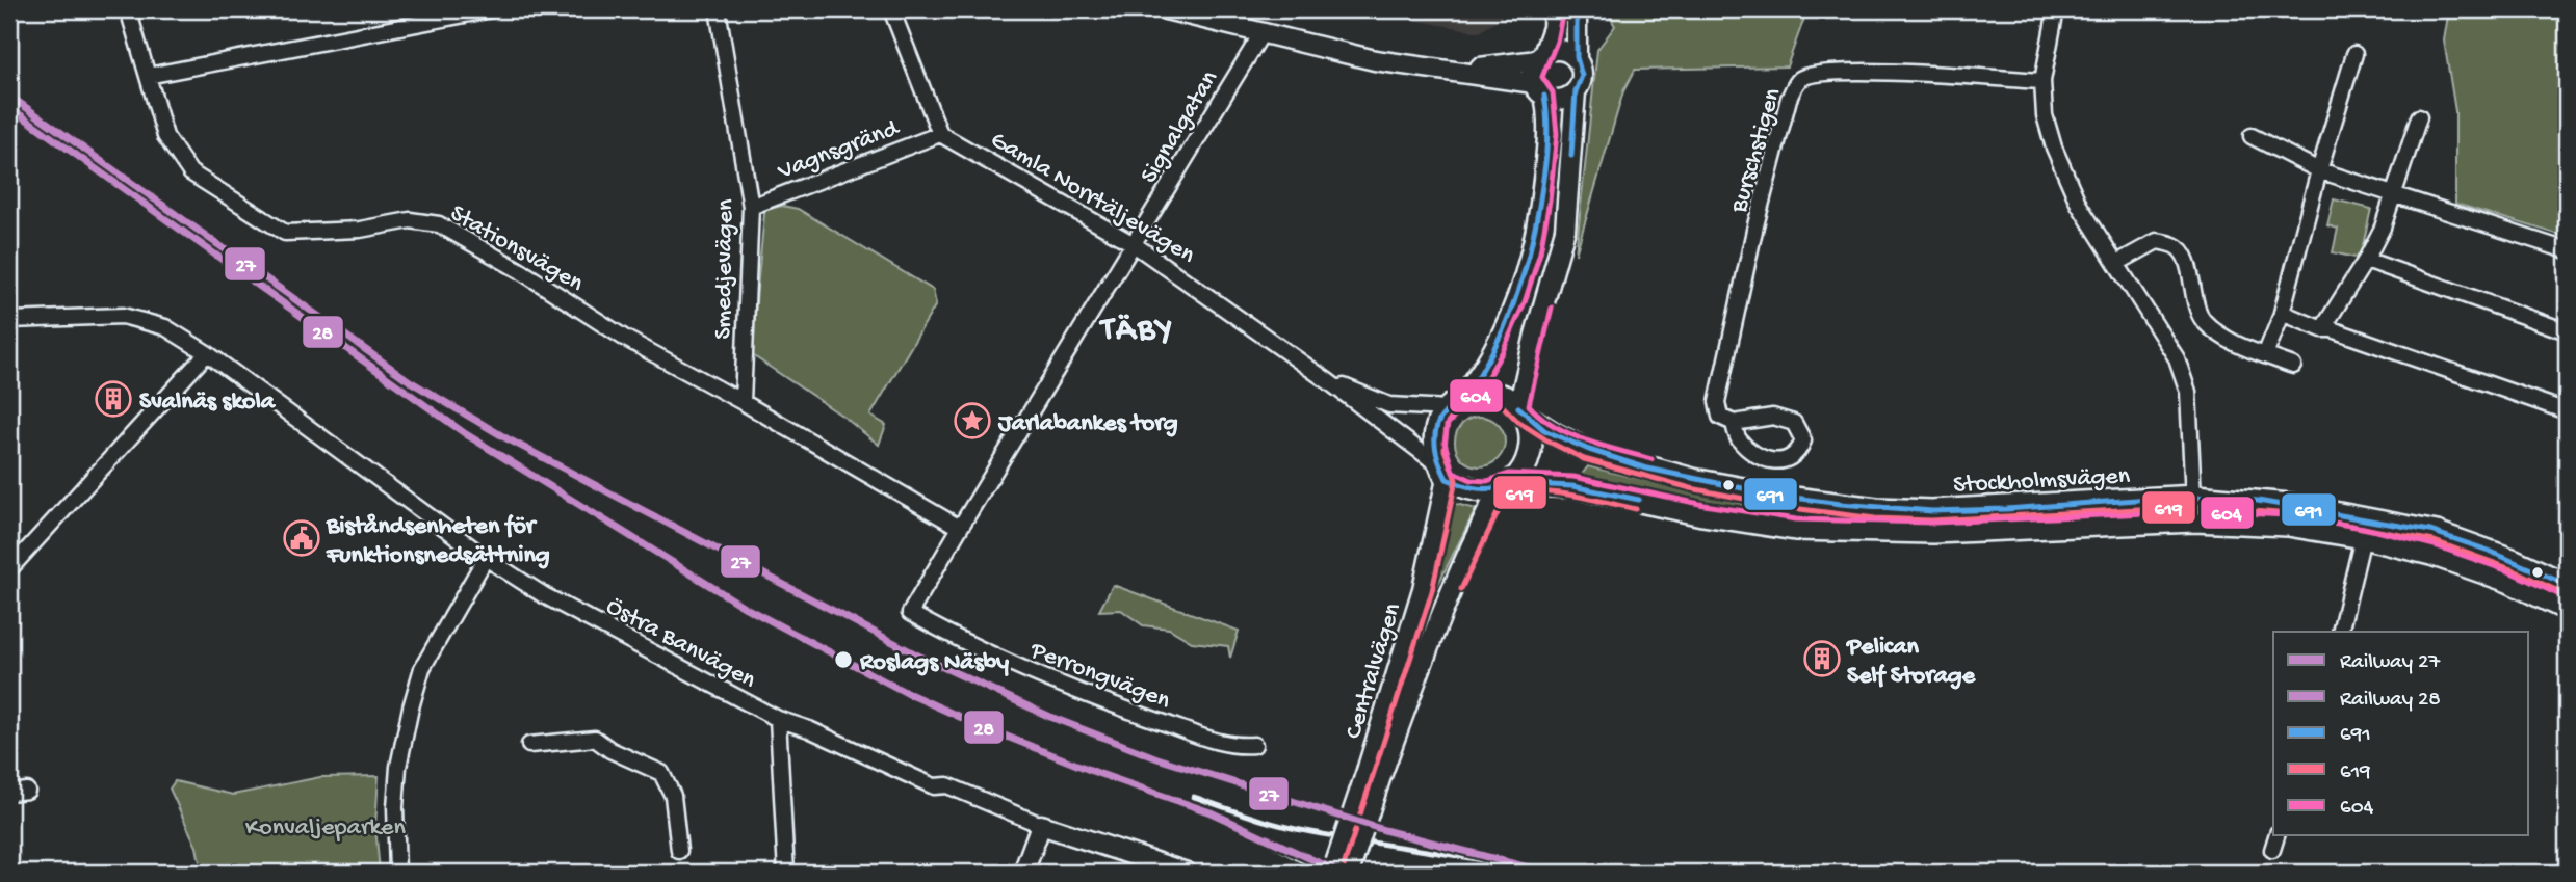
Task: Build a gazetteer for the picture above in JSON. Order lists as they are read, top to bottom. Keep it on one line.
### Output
{"streets":{"main road":["Stockholmsvägen"],"street":["Signalgatan","Vagnsgränd","Burschstigen","Gamla Norrtäljevägen","Stationsvägen","Smedjevägen","Östra Banvägen","Centralvägen","Perrongvägen"]},"crossings":[["Signalgatan","Gamla Norrtäljevägen"],["Vagnsgränd","Gamla Norrtäljevägen"],["Vagnsgränd","Smedjevägen"],["Gamla Norrtäljevägen","Stockholmsvägen"],["Gamla Norrtäljevägen","Centralvägen"],["Stationsvägen","Smedjevägen"],["Stationsvägen","Perrongvägen"],["Stockholmsvägen","Centralvägen"]],"districts":["TÄBY"],"parks":["Konvaljeparken"],"places":{"building":["Svalnäs skola","Pelican Self Storage"],"place":["Jarlabankes torg"],"public building":["Biståndsenheten för Funktionsnedsättning"],"other":["Roslags Näsby"]},"lines":["transit line 691","transit line 604","rail line 27","rail line 28","transit line 619"],"legend":["Railway 27","Railway 28","691","619","604"]}
